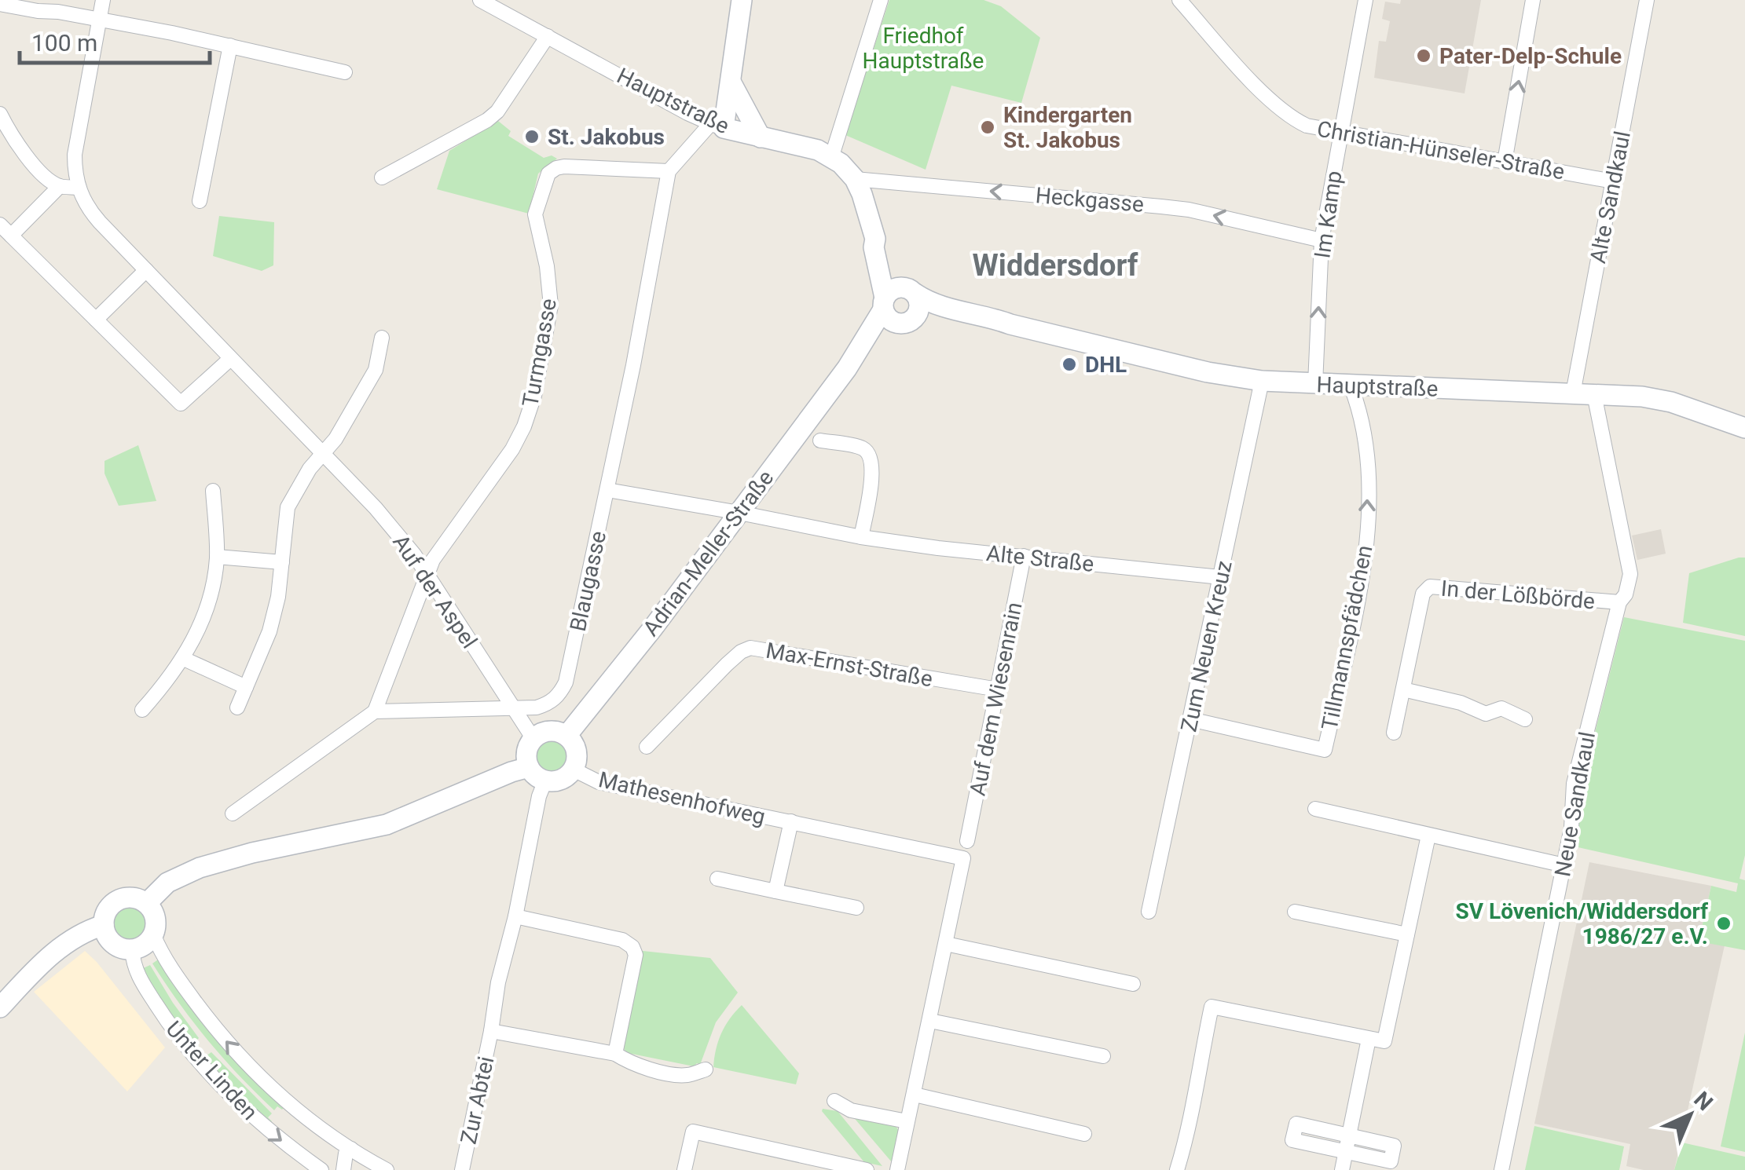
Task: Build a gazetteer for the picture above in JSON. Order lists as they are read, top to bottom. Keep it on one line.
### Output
{"streets":{"street":["Hauptstraße","Christian-Hünseler-Straße","Alte Sandkaul","Heckgasse","Im Kamp","Turmgasse","Adrian-Meller-Straße","Alte Straße","Blaugasse","Auf der Aspel","In der Lößbörde","Tillmannspfädchen","Zum Neuen Kreuz","Max-Ernst-Straße","Auf dem Wiesenrain","Mathesenhofweg","Neue Sandkaul","Unter Linden","Zur Abtei"]},"crossings":[["Hauptstraße","Alte Sandkaul"],["Hauptstraße","Heckgasse"],["Hauptstraße","Im Kamp"],["Hauptstraße","Adrian-Meller-Straße"],["Hauptstraße","Tillmannspfädchen"],["Hauptstraße","Zum Neuen Kreuz"],["Hauptstraße","Neue Sandkaul"],["Christian-Hünseler-Straße","Alte Sandkaul"],["Christian-Hünseler-Straße","Im Kamp"],["Heckgasse","Im Kamp"],["Turmgasse","Blaugasse"],["Turmgasse","Auf der Aspel"],["Adrian-Meller-Straße","Alte Straße"],["Adrian-Meller-Straße","Auf der Aspel"],["Adrian-Meller-Straße","Mathesenhofweg"],["Adrian-Meller-Straße","Zur Abtei"],["Alte Straße","Blaugasse"],["Alte Straße","Zum Neuen Kreuz"],["Alte Straße","Auf dem Wiesenrain"],["Blaugasse","Auf der Aspel"],["Auf der Aspel","Mathesenhofweg"],["Auf der Aspel","Zur Abtei"],["In der Lößbörde","Neue Sandkaul"],["Tillmannspfädchen","Zum Neuen Kreuz"],["Max-Ernst-Straße","Auf dem Wiesenrain"],["Mathesenhofweg","Zur Abtei"]],"one_way":["Heckgasse","Im Kamp"],"districts":["Widdersdorf"],"parks":["Friedhof Hauptstraße"],"places":["Pater-Delp-Schule","Kindergarten St. Jakobus","St. Jakobus","DHL","SV Lövenich/Widdersdorf 1986/27 e.V."],"scale_bar":"100 m","north":"top right"}
